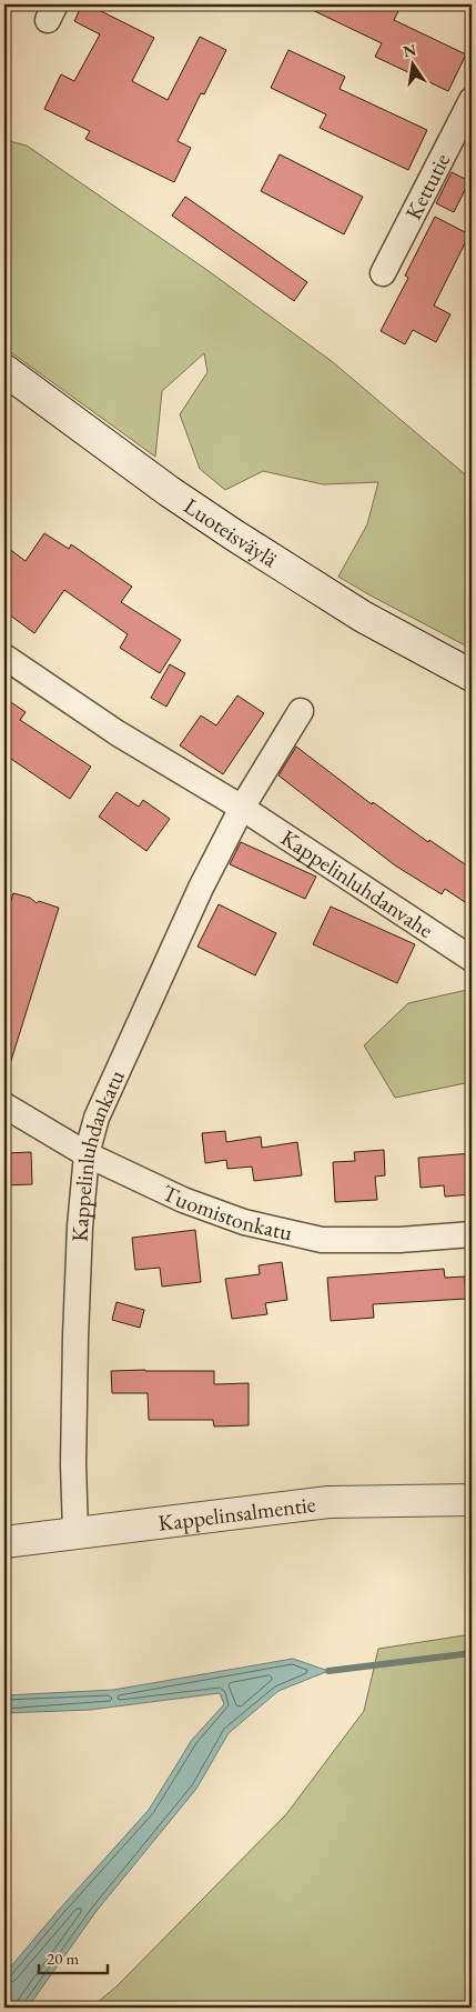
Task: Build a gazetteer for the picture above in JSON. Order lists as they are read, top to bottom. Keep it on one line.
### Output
{"streets":{"main road":["Luoteisväylä","Kappelinsalmentie"],"street":["Kettutie","Kappelinluhdanvahe","Kappelinluhdankatu","Tuomistonkatu"]},"crossings":[["Kappelinluhdanvahe","Kappelinluhdankatu"],["Kappelinluhdankatu","Tuomistonkatu"],["Kappelinluhdankatu","Kappelinsalmentie"]],"scale_bar":"20 m","north":"top"}
